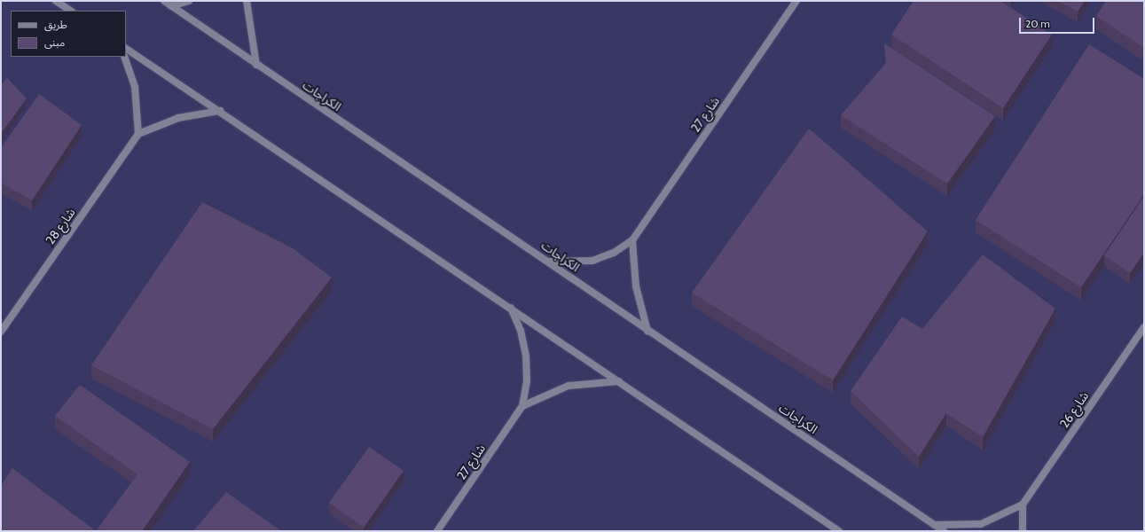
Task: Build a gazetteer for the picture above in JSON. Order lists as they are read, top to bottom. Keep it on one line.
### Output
{"streets":{"street":["الكراجات","شارع 27","شارع 28","شارع 26"]},"crossings":[["الكراجات","شارع 27"]],"legend":["طريق","مبنى"],"scale_bar":"20 m"}
